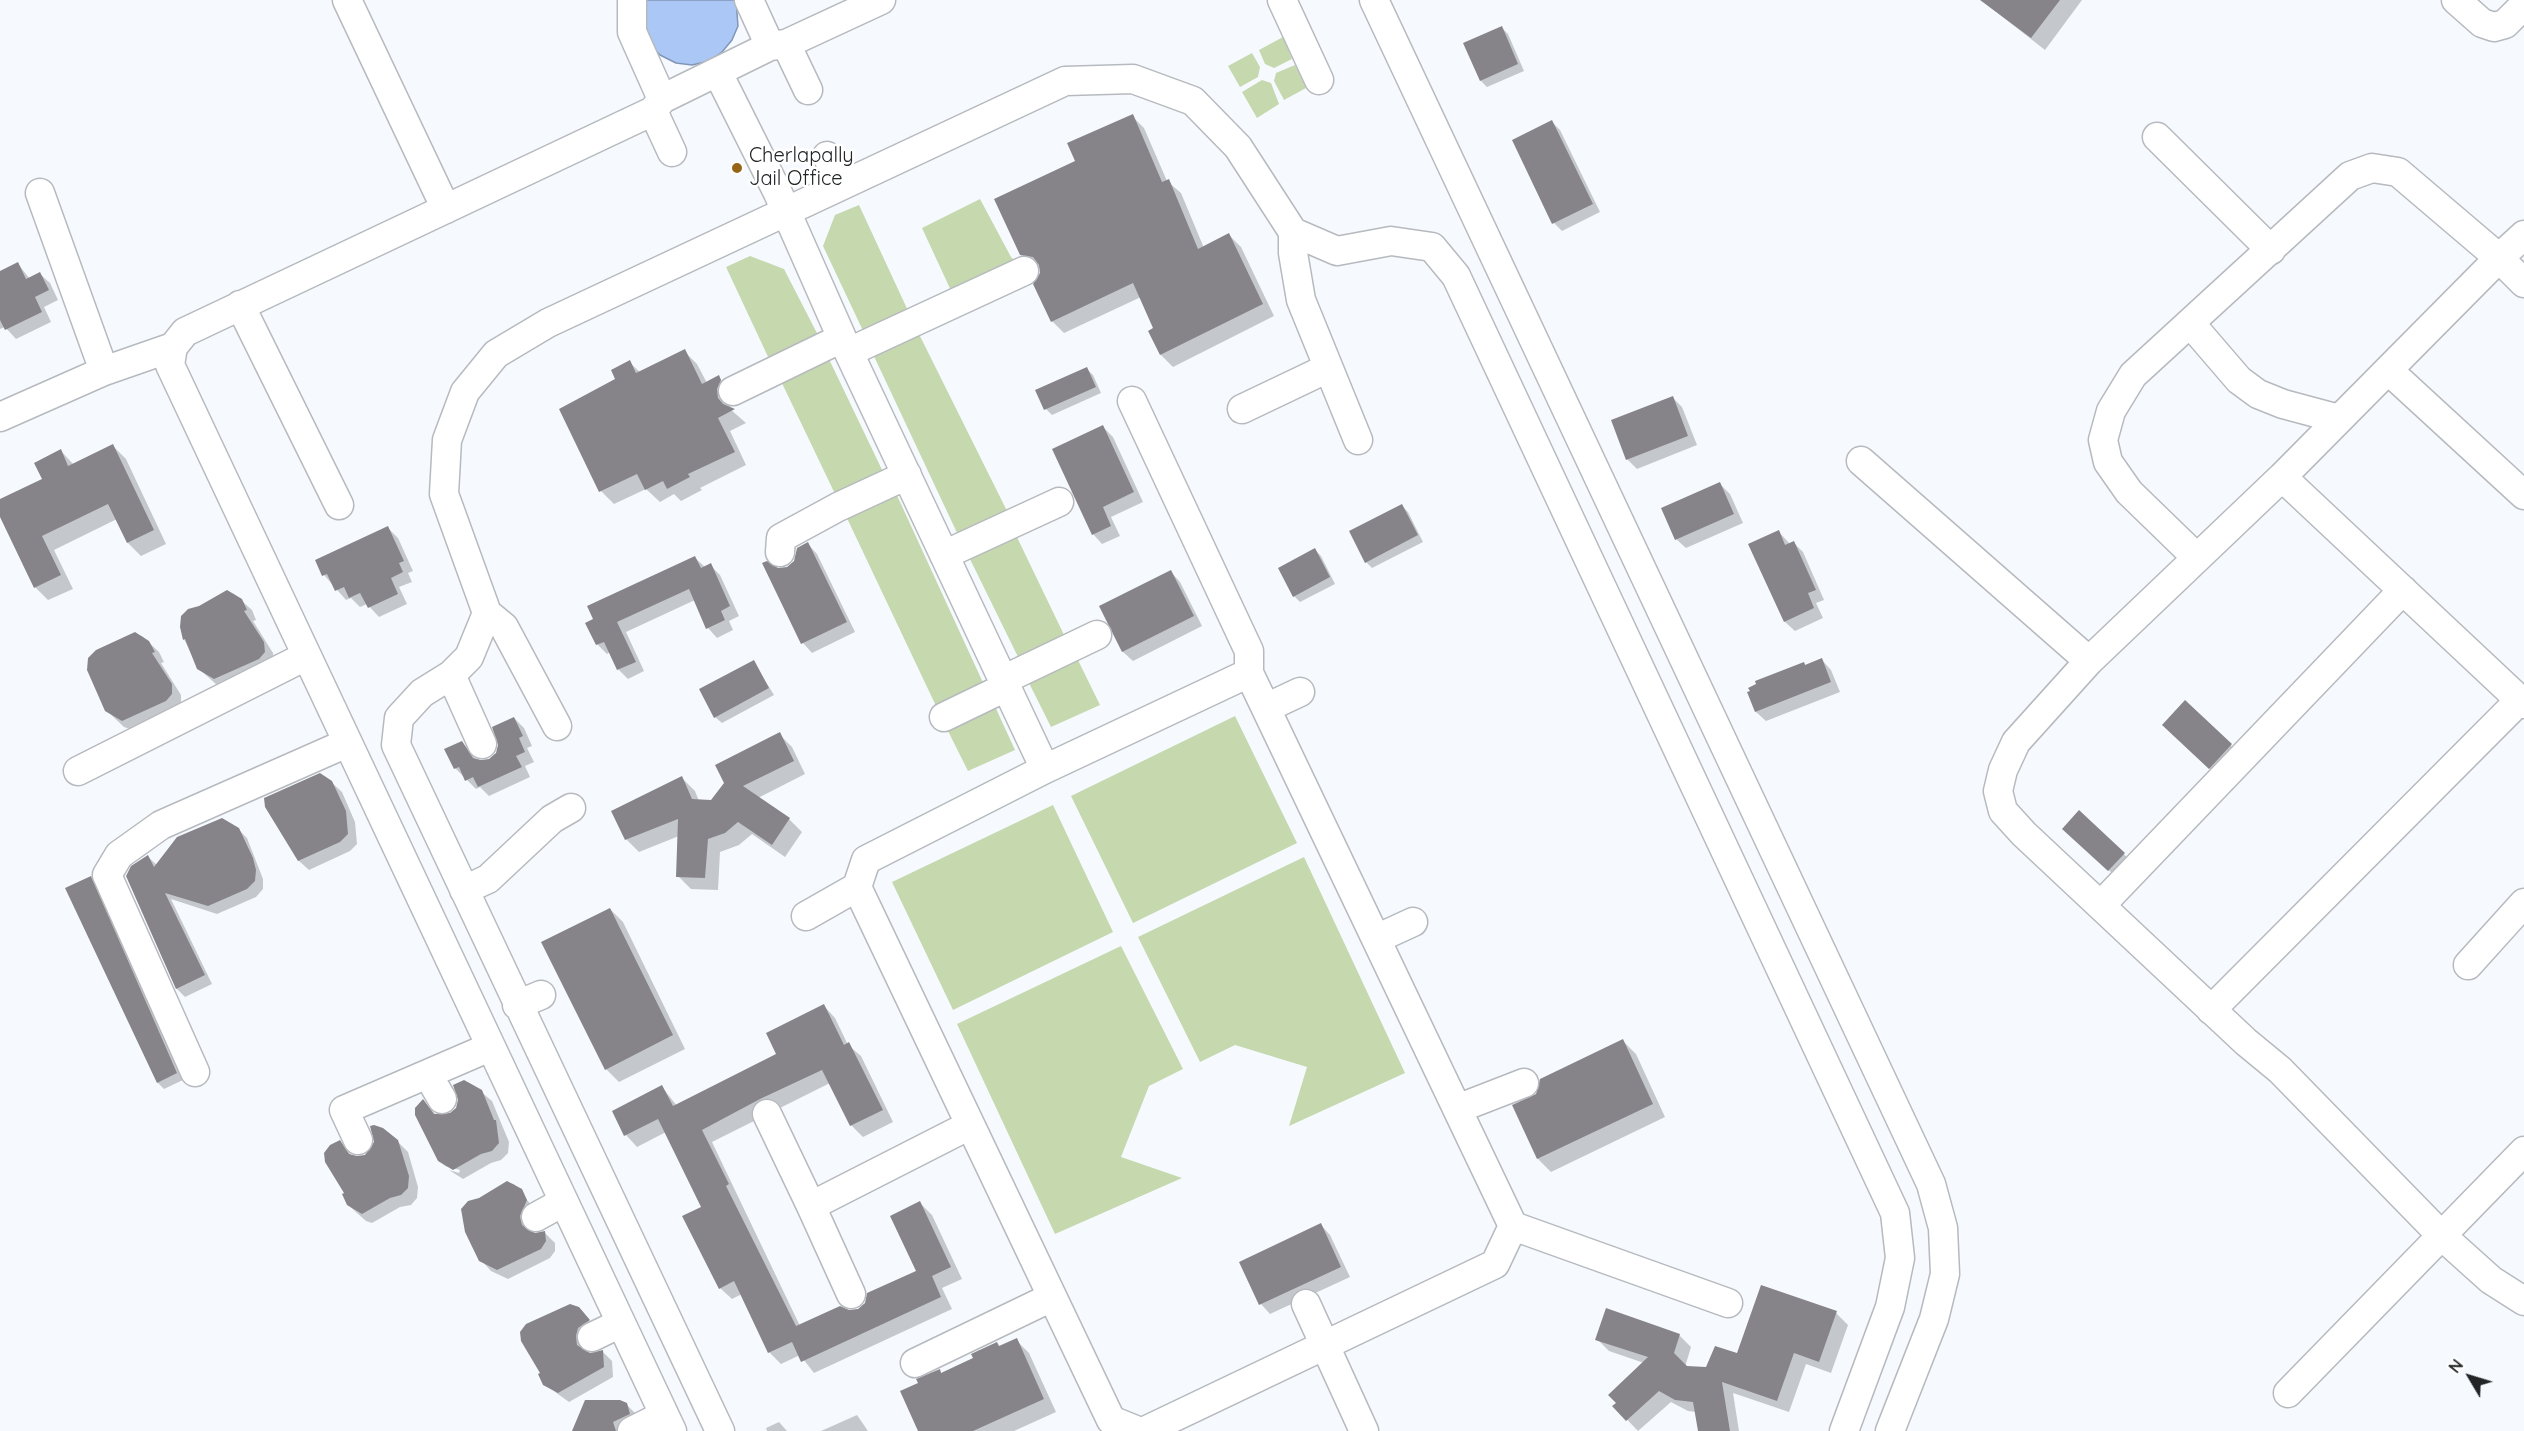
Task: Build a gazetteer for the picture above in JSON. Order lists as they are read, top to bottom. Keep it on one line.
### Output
{"places":["Cherlapally Jail Office"],"north":"top left"}
